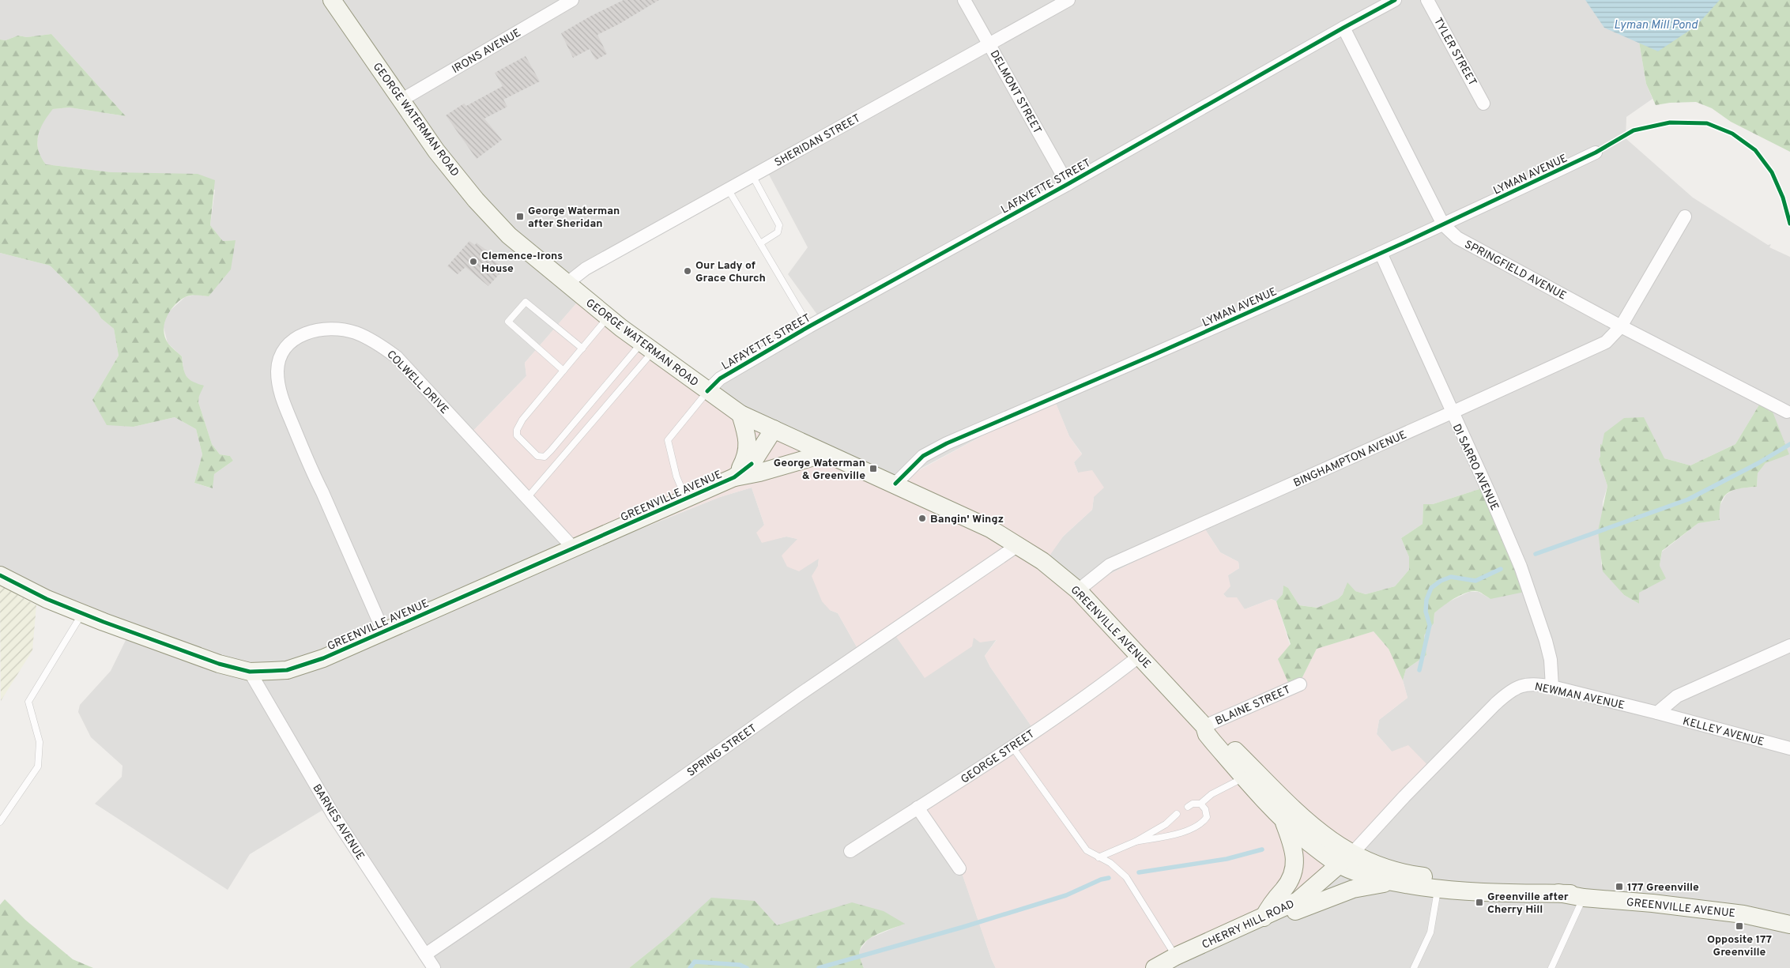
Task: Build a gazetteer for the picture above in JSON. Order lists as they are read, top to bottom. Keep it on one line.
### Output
{"streets":{"main road":["GEORGE WATERMAN ROAD","GREENVILLE AVENUE","CHERRY HILL ROAD"],"street":["IRONS AVENUE","TYLER STREET","DELMONT STREET","SHERIDAN STREET","LYMAN AVENUE","LAFAYETTE STREET","SPRINGFIELD AVENUE","COLWELL DRIVE","BINGHAMPTON AVENUE","DI SARRO AVENUE","NEWMAN AVENUE","BLAINE STREET","KELLEY AVENUE","SPRING STREET","GEORGE STREET","BARNES AVENUE"]},"crossings":[["IRONS AVENUE","GEORGE WATERMAN ROAD"],["DELMONT STREET","SHERIDAN STREET"],["DELMONT STREET","LAFAYETTE STREET"],["GEORGE WATERMAN ROAD","SHERIDAN STREET"],["GEORGE WATERMAN ROAD","LAFAYETTE STREET"],["GEORGE WATERMAN ROAD","GREENVILLE AVENUE"],["LYMAN AVENUE","SPRINGFIELD AVENUE"],["LYMAN AVENUE","DI SARRO AVENUE"],["LYMAN AVENUE","GREENVILLE AVENUE"],["LAFAYETTE STREET","SPRINGFIELD AVENUE"],["SPRINGFIELD AVENUE","BINGHAMPTON AVENUE"],["COLWELL DRIVE","GREENVILLE AVENUE"],["BINGHAMPTON AVENUE","DI SARRO AVENUE"],["BINGHAMPTON AVENUE","GREENVILLE AVENUE"],["DI SARRO AVENUE","NEWMAN AVENUE"],["GREENVILLE AVENUE","NEWMAN AVENUE"],["GREENVILLE AVENUE","BLAINE STREET"],["GREENVILLE AVENUE","SPRING STREET"],["GREENVILLE AVENUE","GEORGE STREET"],["GREENVILLE AVENUE","BARNES AVENUE"],["GREENVILLE AVENUE","CHERRY HILL ROAD"],["NEWMAN AVENUE","KELLEY AVENUE"],["NEWMAN AVENUE","CHERRY HILL ROAD"],["SPRING STREET","BARNES AVENUE"]],"water":["Lyman Mill Pond"],"places":{"transit":["George Waterman after Sheridan","George Waterman & Greenville","177 Greenville","Greenville after Cherry Hill","Opposite 177 Greenville"],"other":["Clemence-Irons House","Our Lady of Grace Church","Bangin' Wingz"]}}
